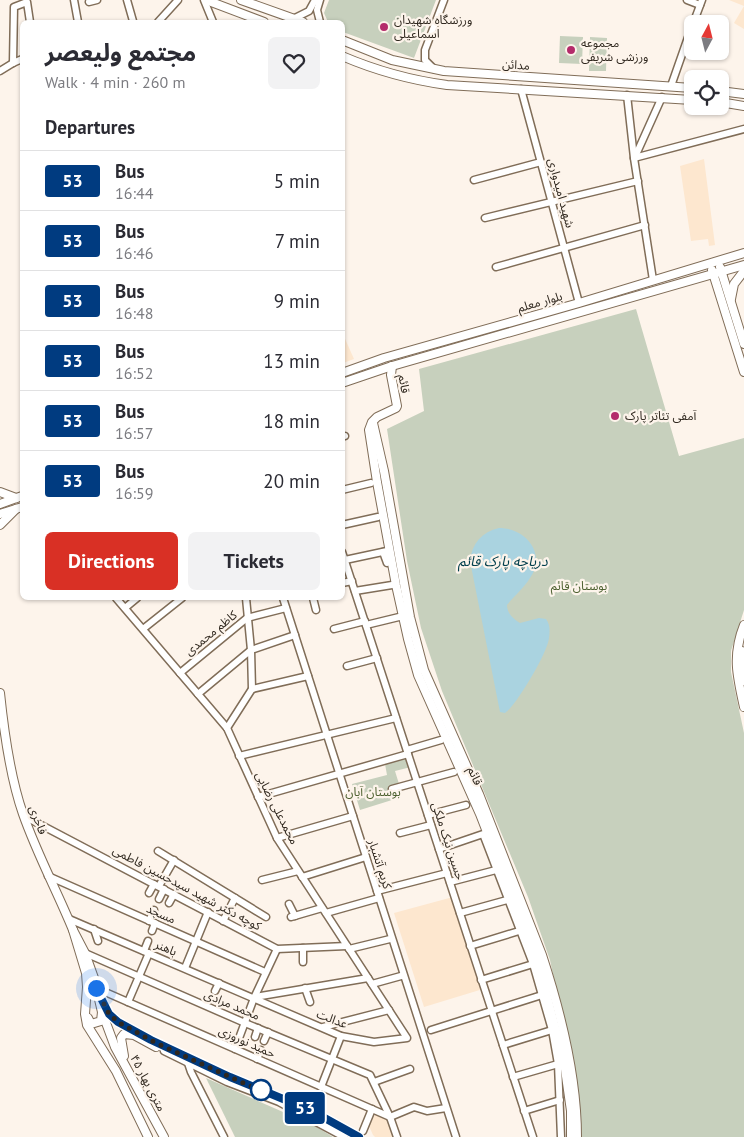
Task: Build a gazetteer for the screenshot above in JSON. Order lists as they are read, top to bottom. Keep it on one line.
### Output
{"streets":{"main road":["مدائن","بلوار معلم","قائم","فاخری","۴۵ متری بهار"],"street":["شهيد امیدواری","کاظم محمدی","محمدعلی رضایی","حسین نیک ملکی","کریم آتشبار","کوچه دکتر شهید سیدحسین فاطمی","مسجد","باهنر","محمد مرادی","عدالت","حمید نوروزی"]},"crossings":[["مدائن","شهيد امیدواری"],["شهيد امیدواری","بلوار معلم"],["بلوار معلم","قائم"],["کاظم محمدی","محمدعلی رضایی"],["کاظم محمدی","کریم آتشبار"],["محمدعلی رضایی","کوچه دکتر شهید سیدحسین فاطمی"],["محمدعلی رضایی","عدالت"],["فاخری","کوچه دکتر شهید سیدحسین فاطمی"],["فاخری","مسجد"],["فاخری","باهنر"],["فاخری","محمد مرادی"],["فاخری","حمید نوروزی"],["فاخری","۴۵ متری بهار"],["باهنر","عدالت"]],"water":["دریاچه پارک قائم"],"parks":["بوستان قائم","بوستان آبان"],"places":["ورزشگاه شهیدان اسماعیلی","مجموعه ورزشی شریفی","آمفی تئاتر پارک"],"lines":["bus line 53"],"north":"top","page":{"on_map":"53","heading":[["مجتمع ولیعصر","Walk · 4 min · 260 m"],"Departures"],"list":[{"mark":"53","name":"Bus","note":"16:44","value":"5 min"},{"mark":"53","name":"Bus","note":"16:46","value":"7 min"},{"mark":"53","name":"Bus","note":"16:48","value":"9 min"},{"mark":"53","name":"Bus","note":"16:52","value":"13 min"},{"mark":"53","name":"Bus","note":"16:57","value":"18 min"},{"mark":"53","name":"Bus","note":"16:59","value":"20 min"}],"buttons":["Directions","Tickets"]}}
